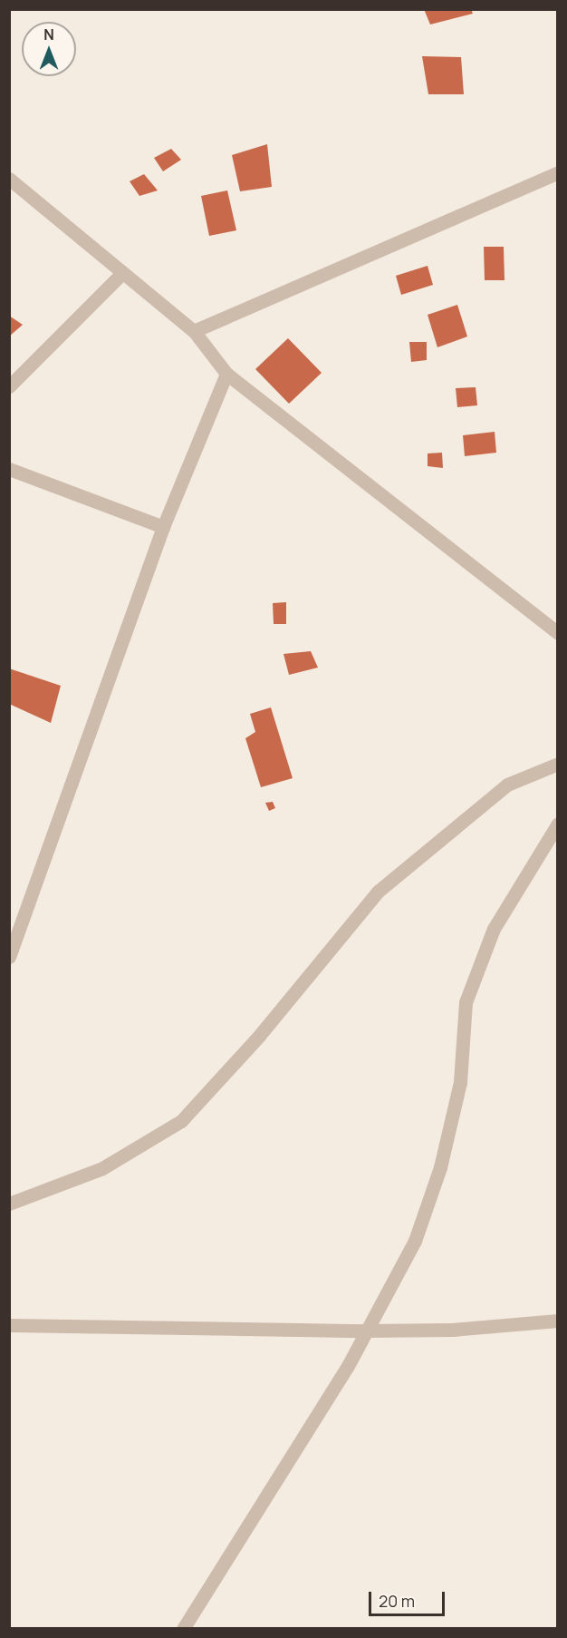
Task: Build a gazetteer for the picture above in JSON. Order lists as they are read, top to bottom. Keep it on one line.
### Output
{"scale_bar":"20 m","north":"top"}
